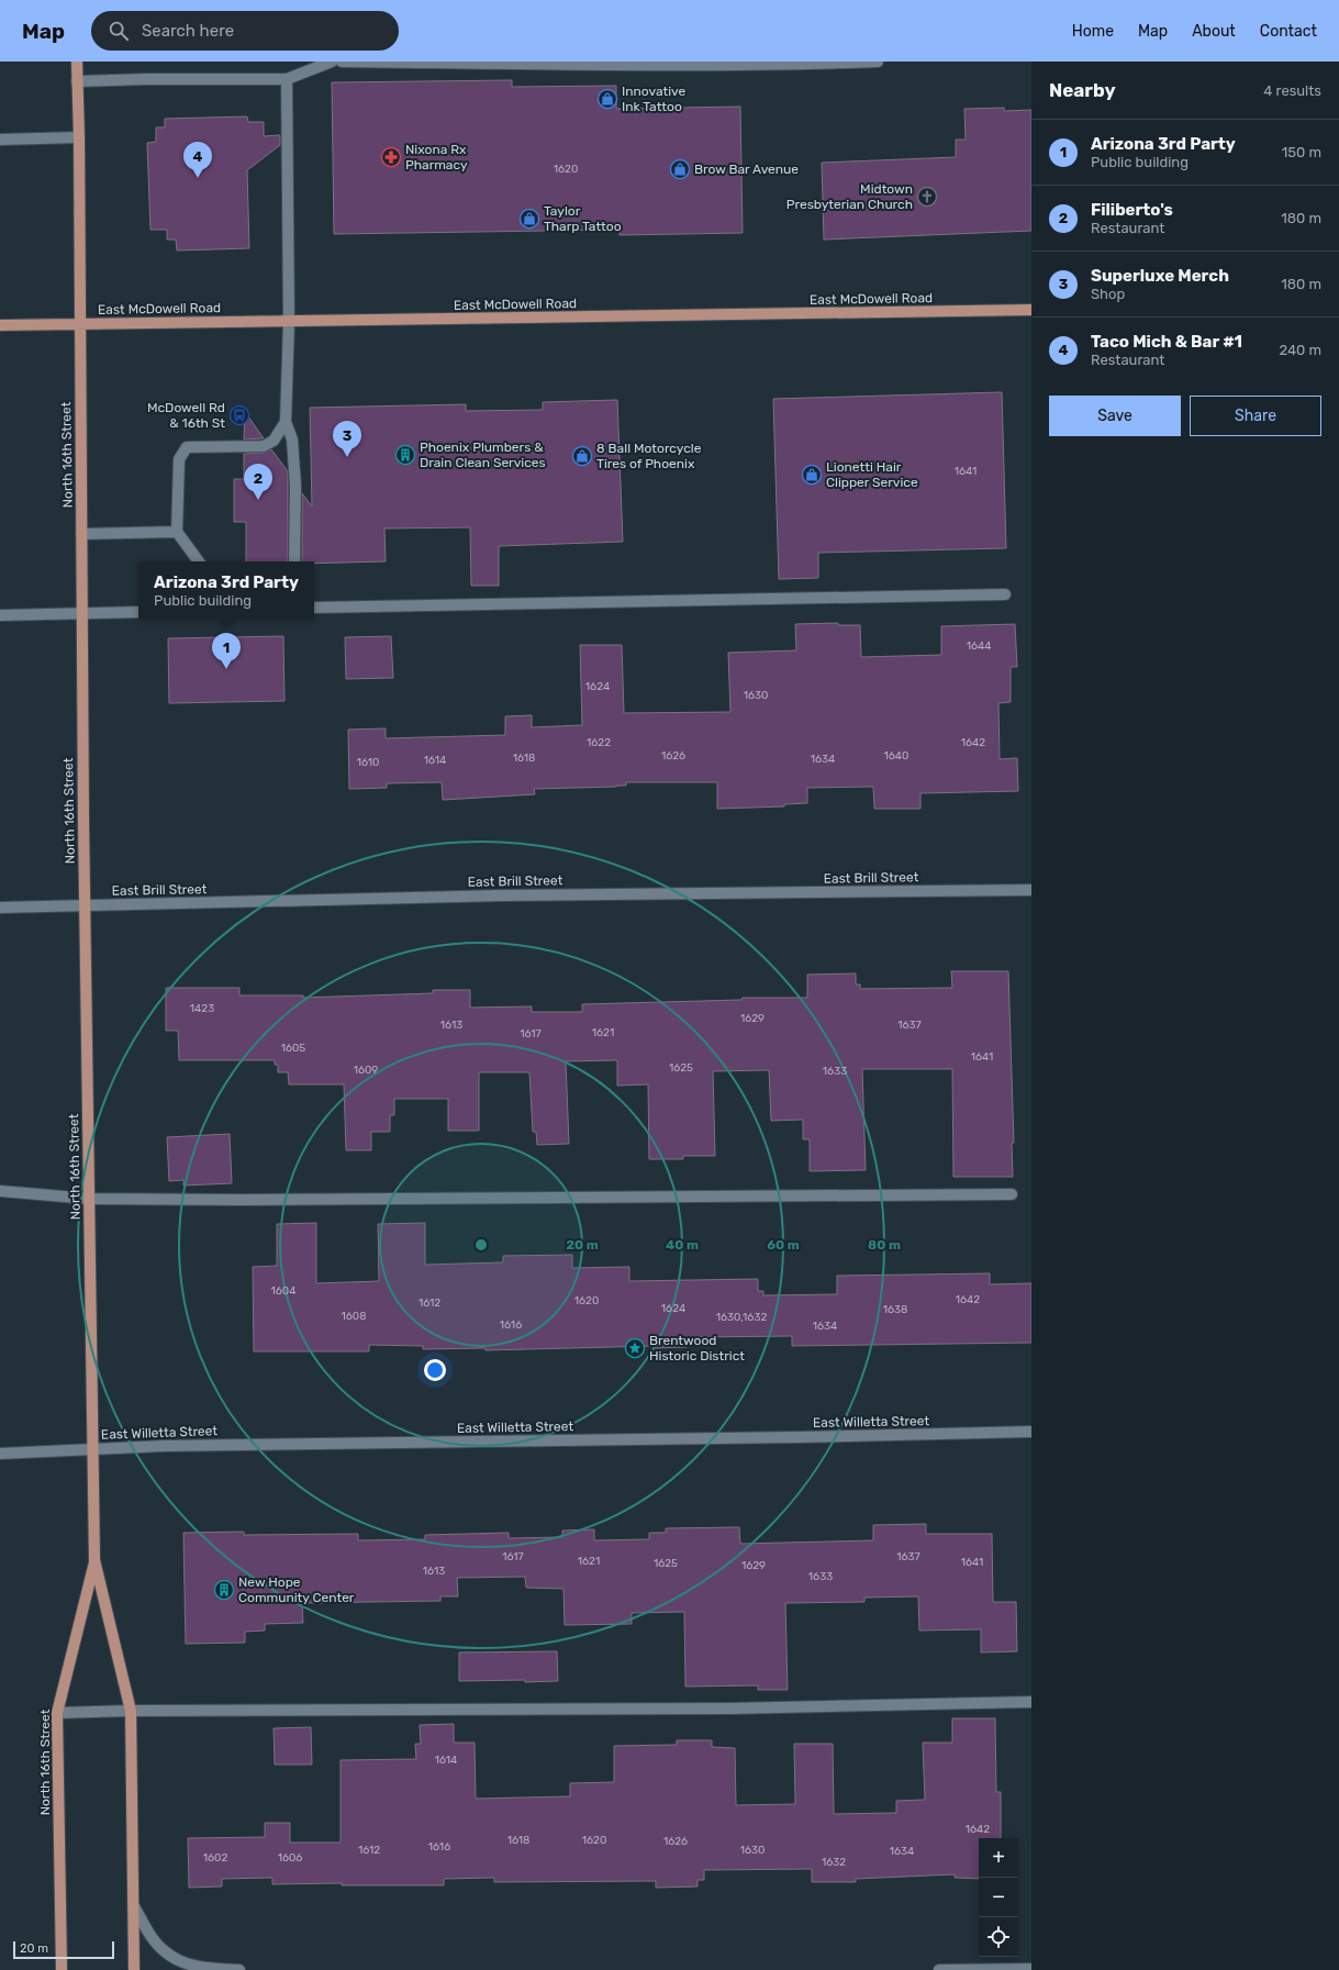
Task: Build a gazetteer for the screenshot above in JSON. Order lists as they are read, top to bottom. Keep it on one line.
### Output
{"streets":{"main road":["East McDowell Road","North 16th Street"],"street":["East Brill Street","East Willetta Street"]},"crossings":[["East McDowell Road","North 16th Street"],["North 16th Street","East Brill Street"],["North 16th Street","East Willetta Street"]],"places":{"shop":["Innovative Ink Tattoo","Brow Bar Avenue","Taylor Tharp Tattoo","8 Ball Motorcycle Tires of Phoenix","Lionetti Hair Clipper Service"],"pharmacy":["Nixona Rx Pharmacy"],"church":["Midtown Presbyterian Church"],"bus stop":["McDowell Rd & 16th St"],"building":["Phoenix Plumbers & Drain Clean Services","New Hope Community Center"],"place":["Brentwood Historic District"]},"house_numbers":["1620","1641","1644","1624","1630","1622","1642","1626","1640","1618","1634","1614","1610","1423","1629","1613","1637","1621","1617","1605","1641","1625","1609","1633","1604","1642","1620","1612","1624","1638","1608","1630,1632","1616","1634","1617","1637","1621","1641","1625","1629","1613","1633","1614","1642","1618","1620","1626","1616","1612","1630","1634","1602","1606","1632"],"scale_bar":"20 m","page":{"header":"Map","search":"Search here","nav":["Home","Map","About","Contact"],"heading":["Nearby","4 results"],"list":[{"mark":"1","name":"Arizona 3rd Party","note":"Public building","value":"150 m"},{"mark":"2","name":"Filiberto's","note":"Restaurant","value":"180 m"},{"mark":"3","name":"Superluxe Merch","note":"Shop","value":"180 m"},{"mark":"4","name":"Taco Mich & Bar #1","note":"Restaurant","value":"240 m"}],"pins":["4","3","2","1"],"buttons":["Save","Share"],"popup":["Arizona 3rd Party","Public building"],"map_buttons":["+","−"],"scale":"20 m"},"rings":["20 m","40 m","60 m","80 m"]}
